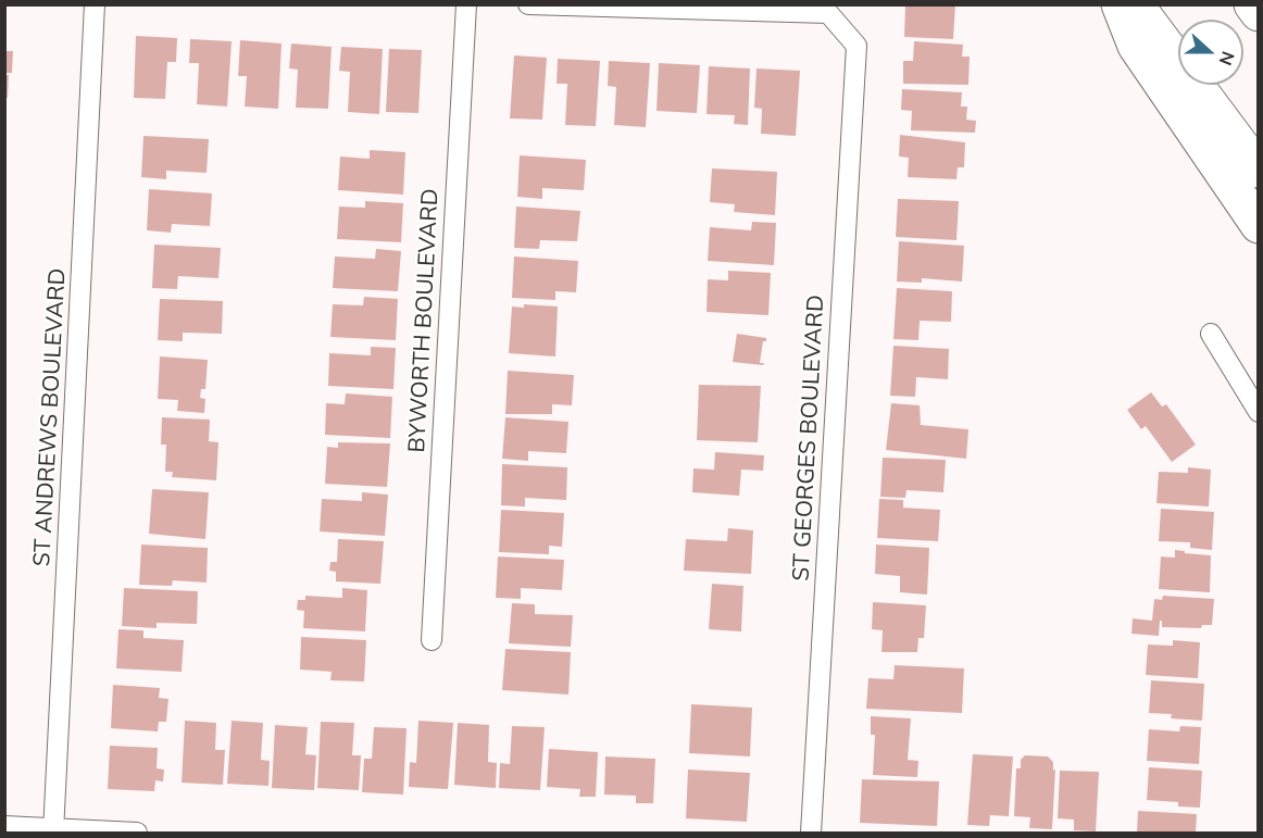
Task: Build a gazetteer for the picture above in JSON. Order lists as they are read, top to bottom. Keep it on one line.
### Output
{"streets":{"street":["BYWORTH BOULEVARD","ST ANDREWS BOULEVARD","ST GEORGES BOULEVARD"]},"north":"right"}
